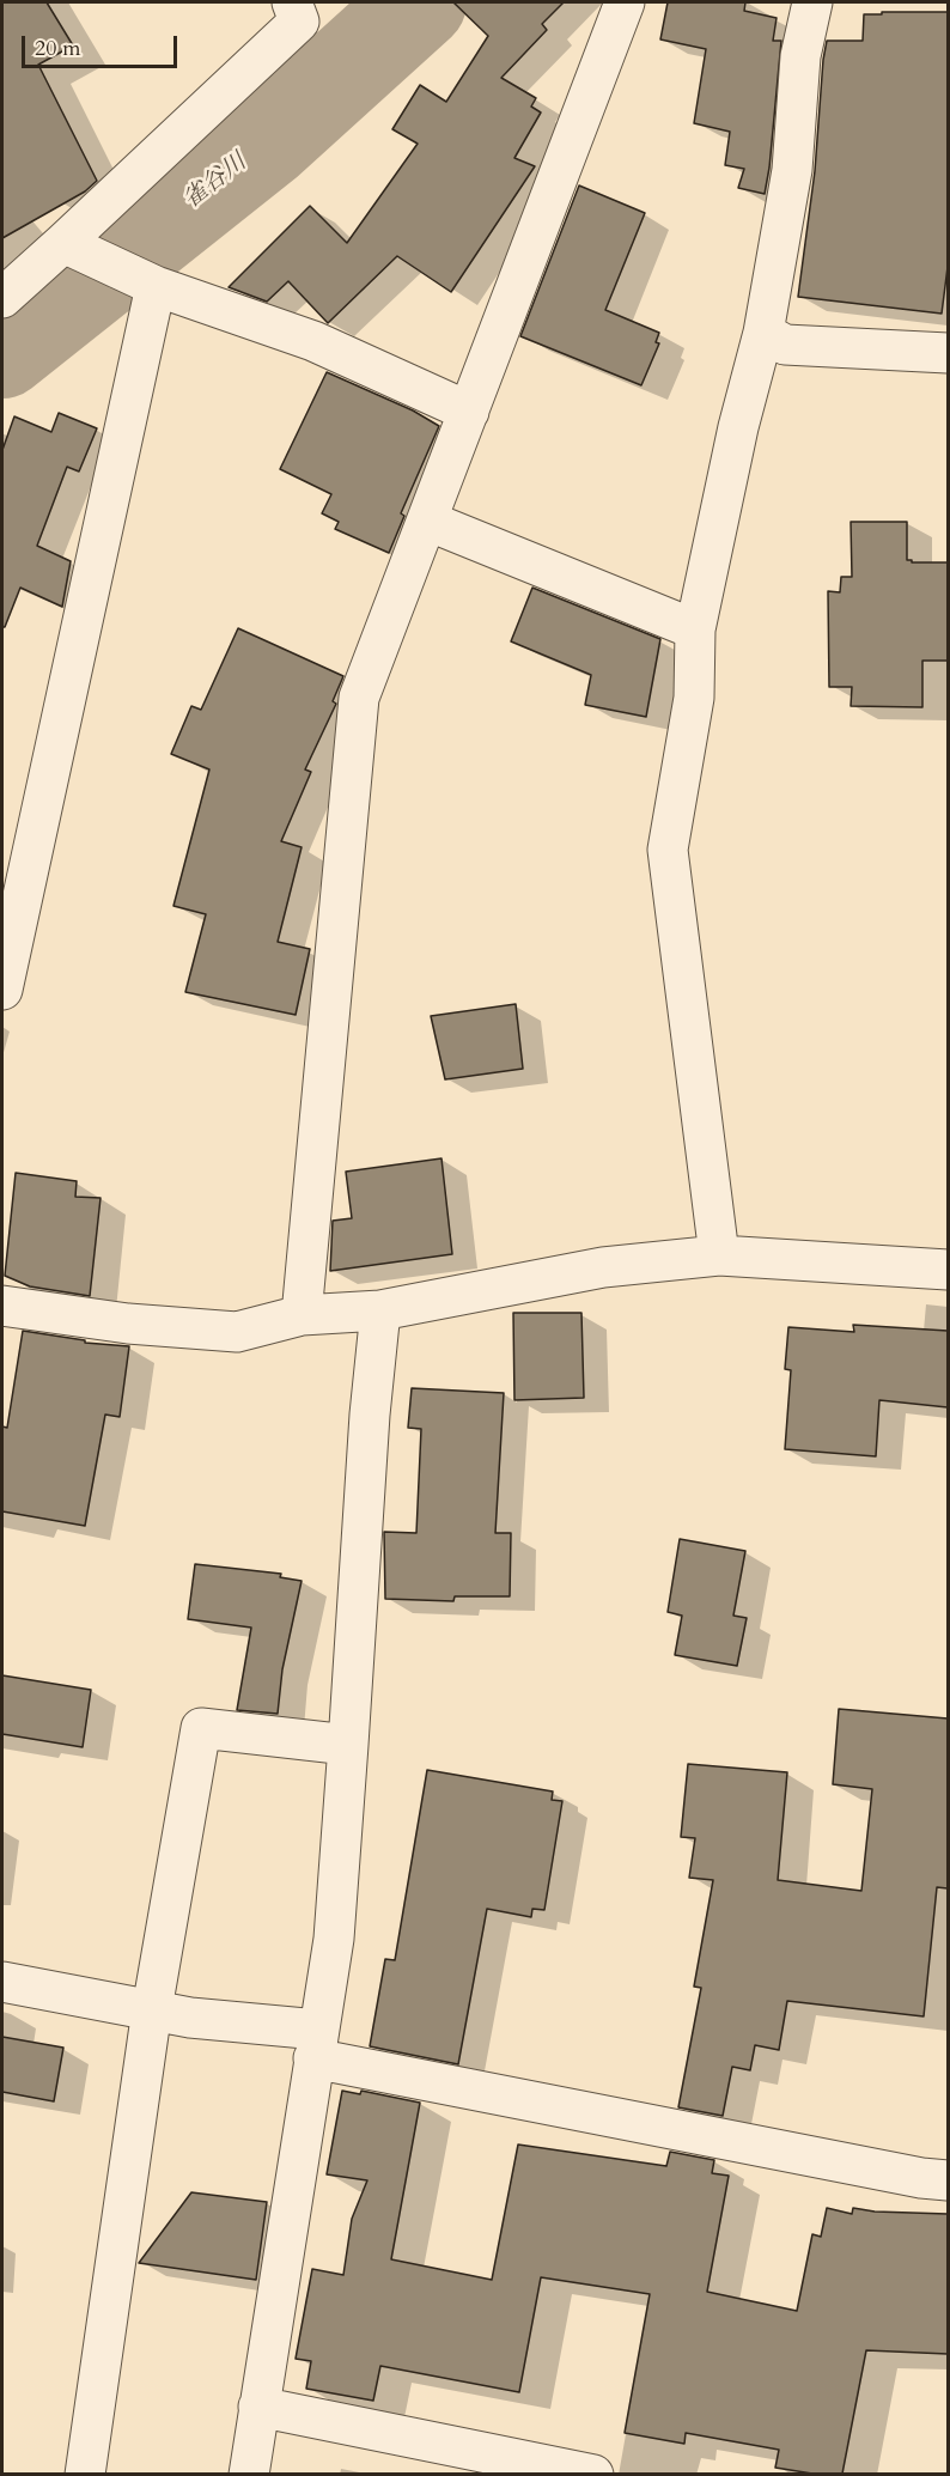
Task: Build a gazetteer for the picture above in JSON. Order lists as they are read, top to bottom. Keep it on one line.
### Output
{"water":["雀谷川"],"scale_bar":"20 m"}
